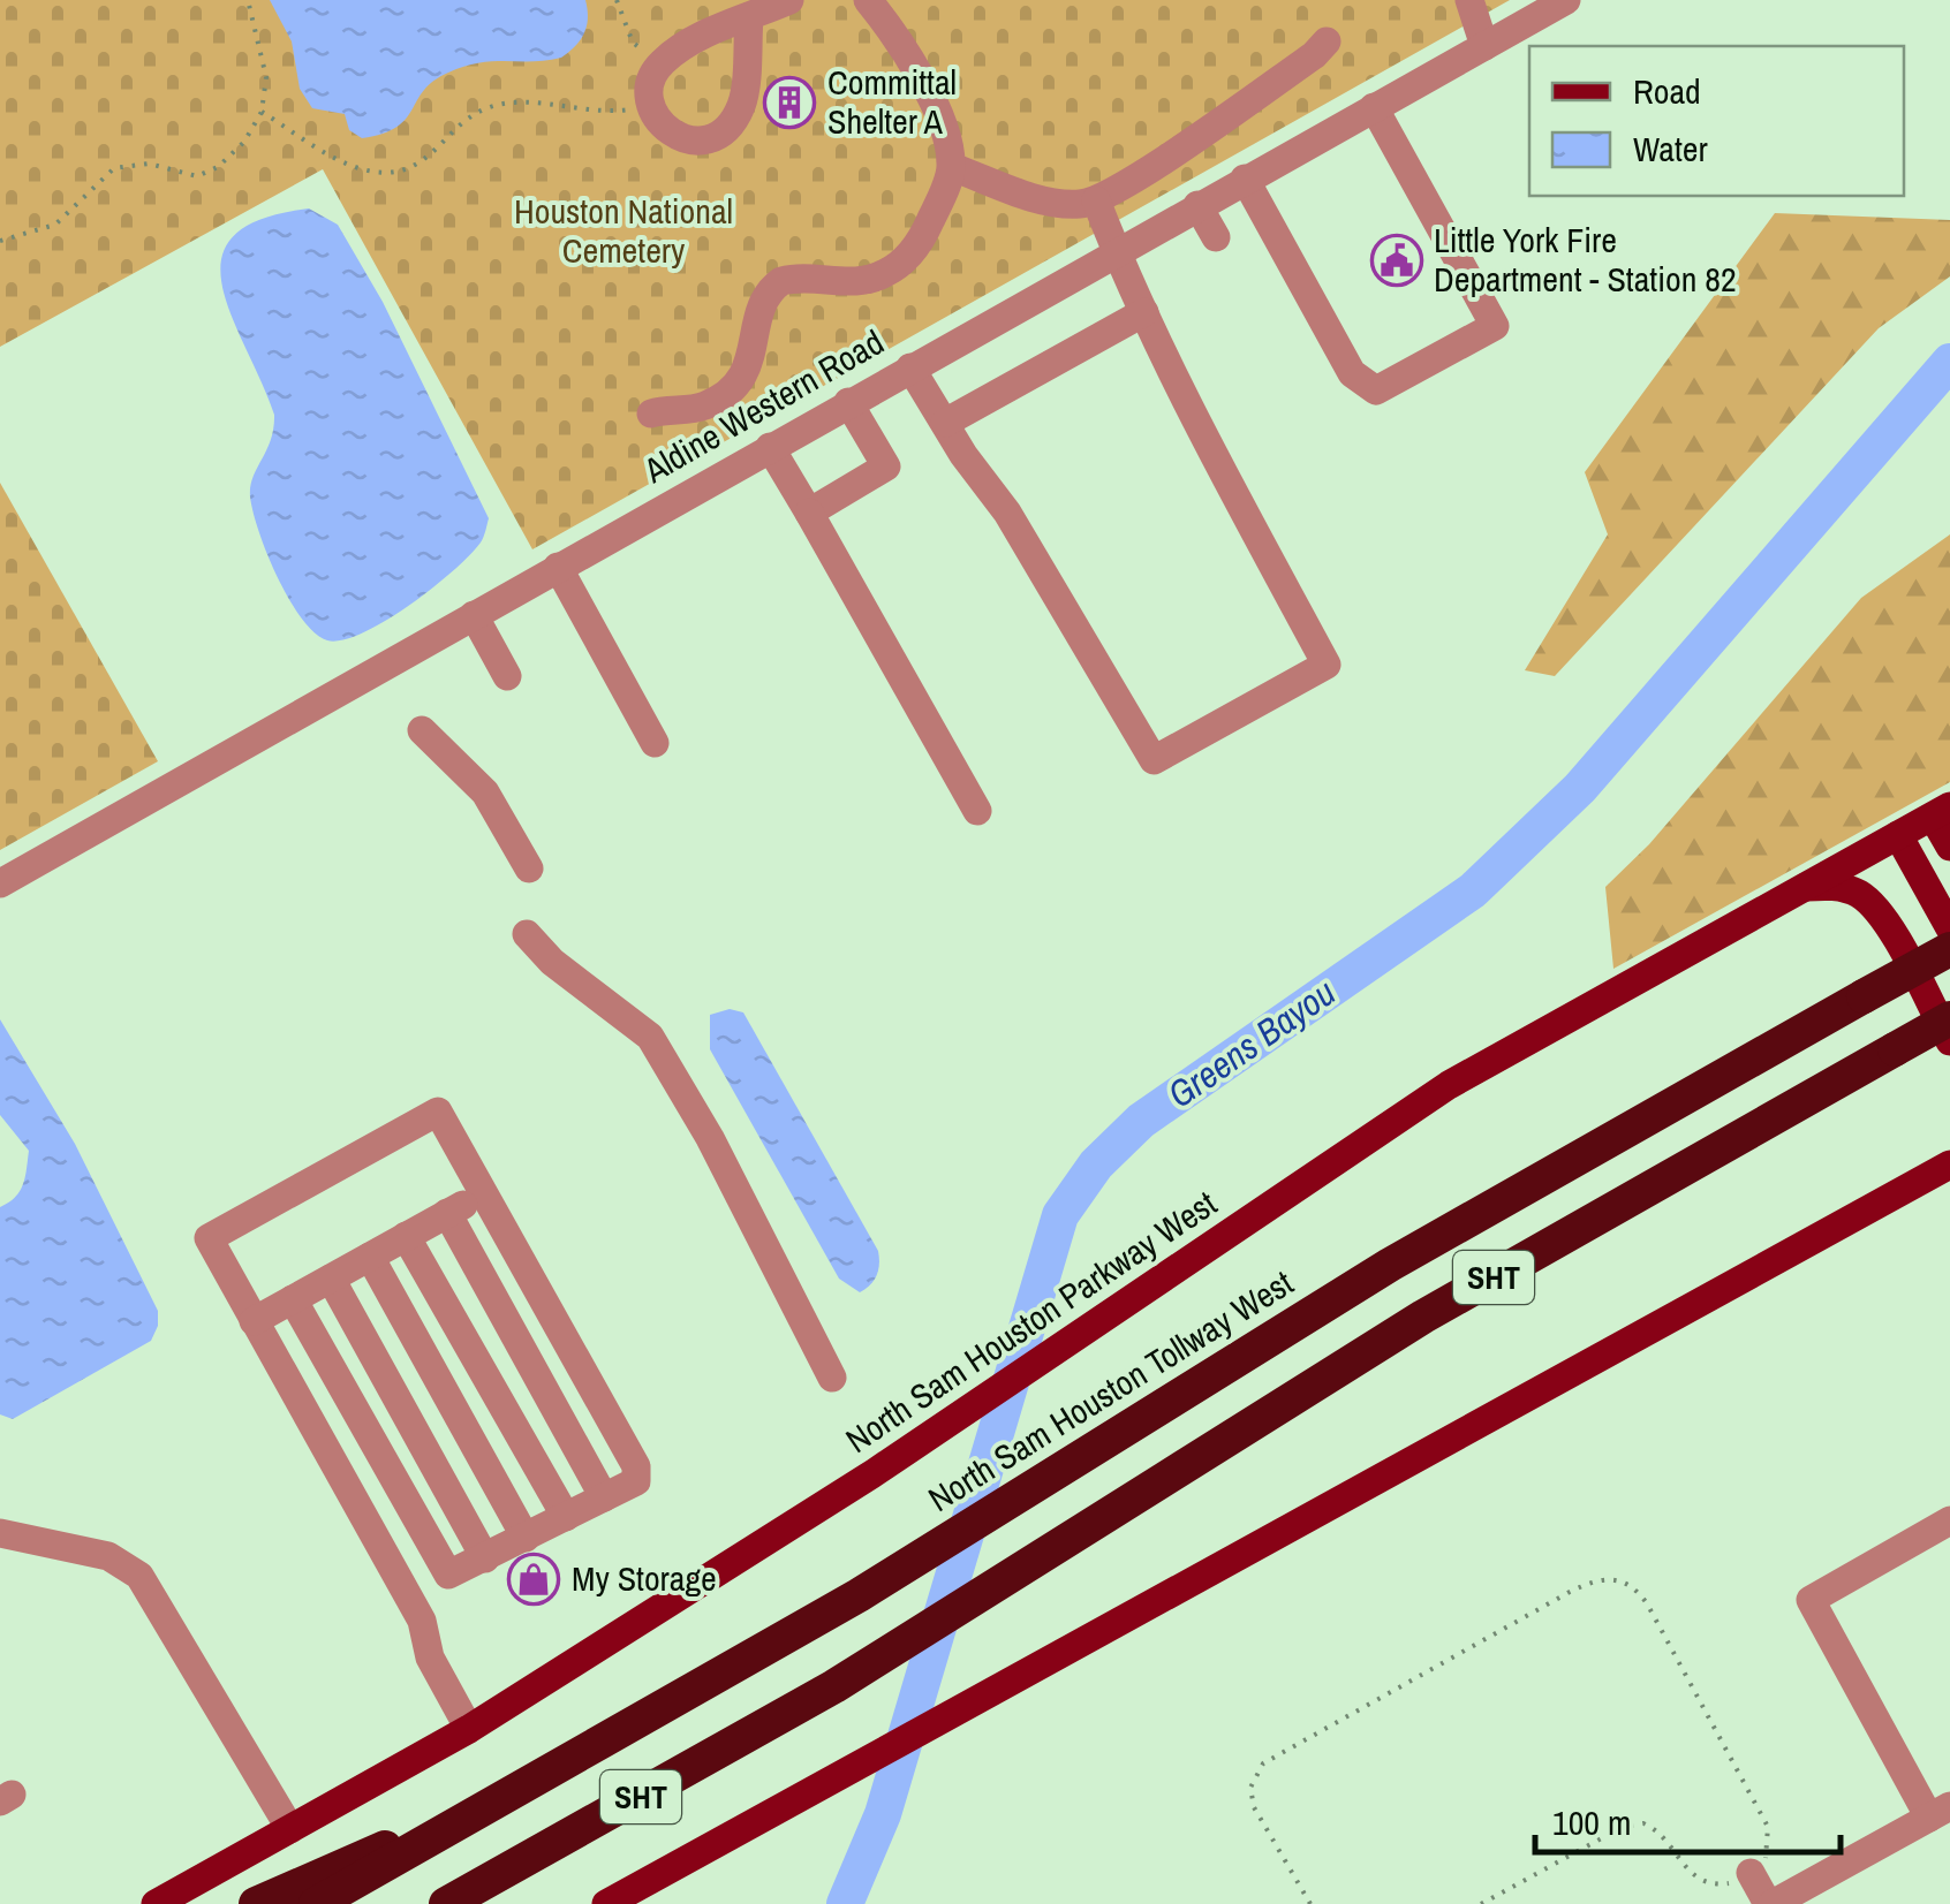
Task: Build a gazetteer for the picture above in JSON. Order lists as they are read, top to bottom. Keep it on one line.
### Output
{"streets":{"highway":["SHT","North Sam Houston Tollway West"],"main road":["North Sam Houston Parkway West"],"street":["Aldine Western Road"]},"water":["Greens Bayou"],"parks":["Houston National Cemetery"],"places":{"building":["Committal Shelter A"],"public building":["Little York Fire Department - Station 82"],"shop":["My Storage"]},"legend":["Road","Water"],"scale_bar":"100 m"}
